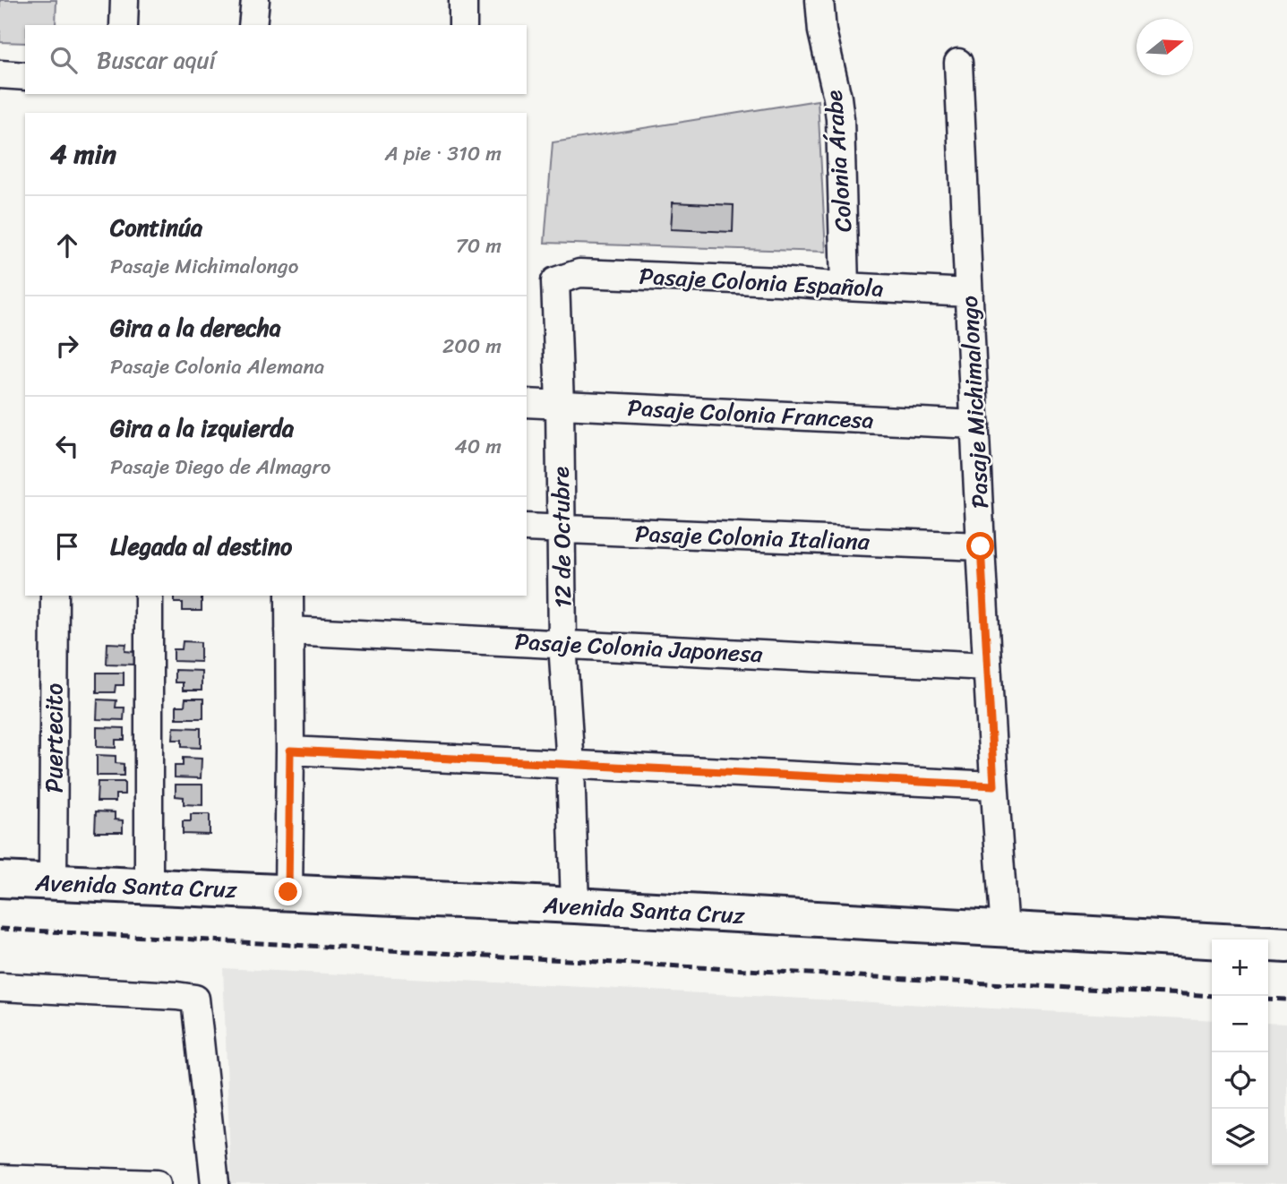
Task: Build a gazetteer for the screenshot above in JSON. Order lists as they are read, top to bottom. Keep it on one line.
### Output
{"streets":{"main road":["Avenida Santa Cruz"],"street":["Colonia Árabe","Pasaje Colonia Española","Pasaje Michimalongo","Pasaje Colonia Francesa","12 de Octubre","Pasaje Colonia Italiana","Pasaje Colonia Japonesa","Puertecito"]},"crossings":[["Colonia Árabe","Pasaje Colonia Española"],["Pasaje Colonia Española","Pasaje Michimalongo"],["Pasaje Colonia Española","12 de Octubre"],["Pasaje Michimalongo","Pasaje Colonia Francesa"],["Pasaje Michimalongo","Pasaje Colonia Italiana"],["Pasaje Michimalongo","Pasaje Colonia Japonesa"],["Pasaje Michimalongo","Avenida Santa Cruz"],["Pasaje Colonia Francesa","12 de Octubre"],["12 de Octubre","Pasaje Colonia Italiana"],["12 de Octubre","Pasaje Colonia Japonesa"],["12 de Octubre","Avenida Santa Cruz"],["Puertecito","Avenida Santa Cruz"]],"north":"right","page":{"search":"Buscar aquí","heading":["4 min","A pie · 310 m"],"list":[["Continúa","Pasaje Michimalongo","70 m"],["Gira a la derecha","Pasaje Colonia Alemana","200 m"],["Gira a la izquierda","Pasaje Diego de Almagro","40 m"],"Llegada al destino"],"map_buttons":["+","−"]}}
